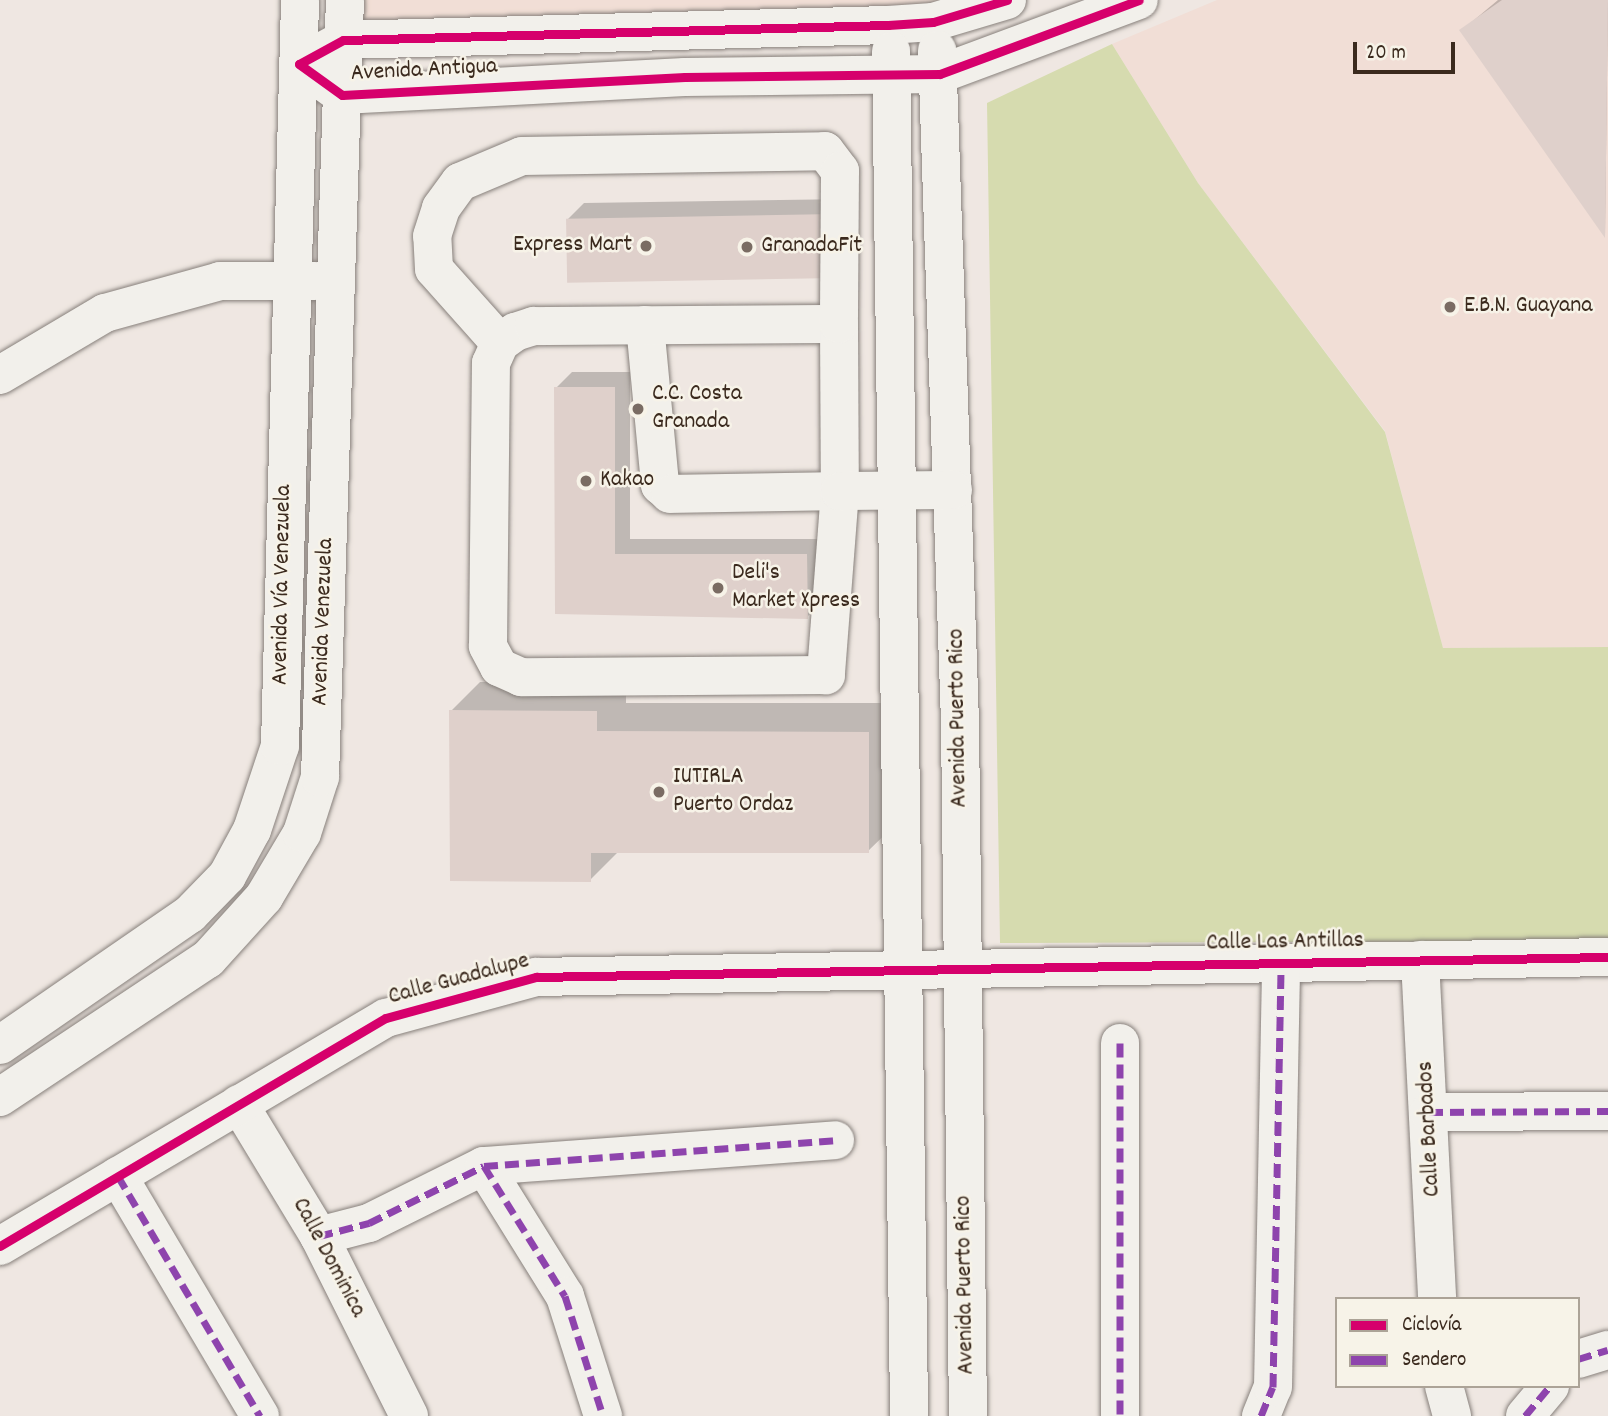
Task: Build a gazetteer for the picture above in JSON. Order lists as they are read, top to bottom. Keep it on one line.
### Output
{"streets":{"street":["Avenida Antigua","Avenida Vía Venezuela","Avenida Venezuela","Avenida Puerto Rico","Calle Las Antillas","Calle Guadalupe","Calle Barbados","Calle Dominica"]},"crossings":[["Avenida Antigua","Avenida Vía Venezuela"],["Avenida Antigua","Avenida Venezuela"],["Avenida Antigua","Avenida Puerto Rico"],["Avenida Puerto Rico","Calle Las Antillas"],["Calle Las Antillas","Calle Guadalupe"],["Calle Las Antillas","Calle Barbados"],["Calle Guadalupe","Calle Dominica"]],"places":["Express Mart","GranadaFit","E.B.N. Guayana","C.C. Costa Granada","Kakao","Deli's Market Xpress","IUTIRLA Puerto Ordaz"],"legend":["Ciclovía","Sendero"],"scale_bar":"20 m"}
